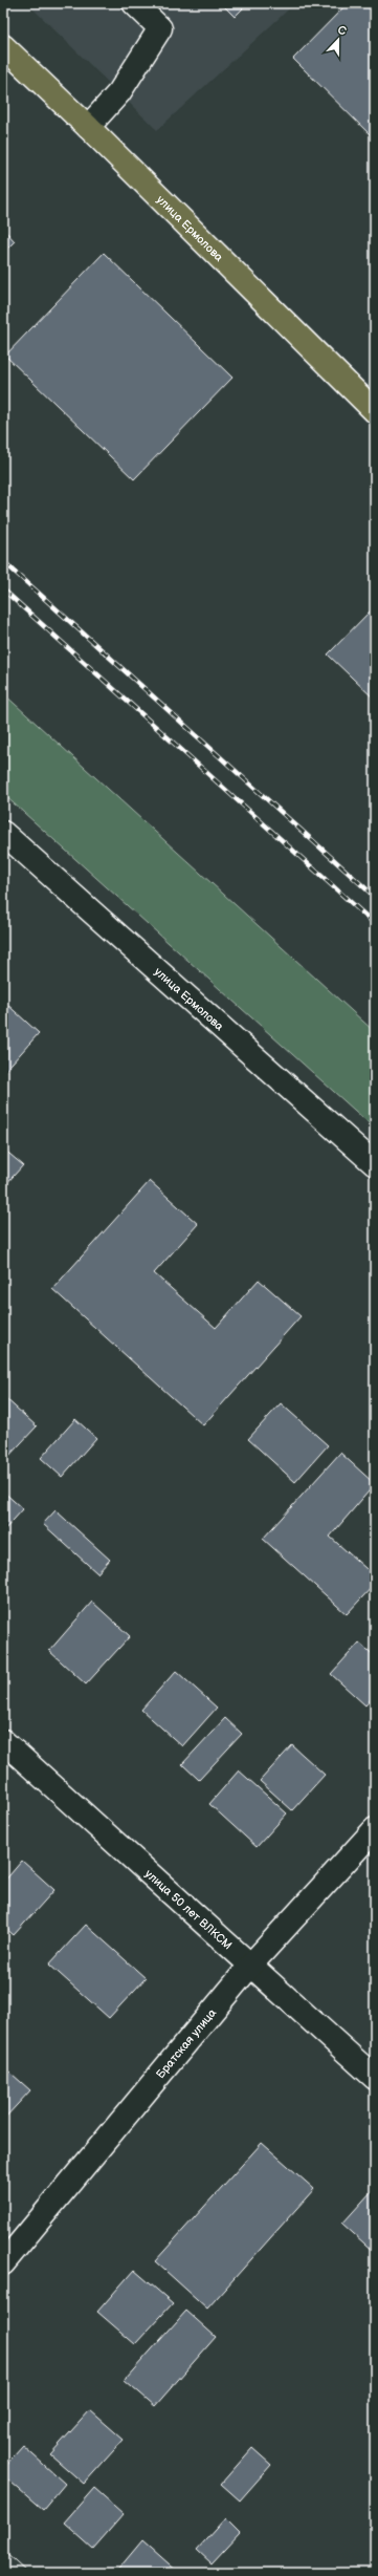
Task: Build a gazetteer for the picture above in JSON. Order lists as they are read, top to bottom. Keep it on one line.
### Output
{"streets":{"main road":["улица Ермолова"],"street":["улица 50 лет ВЛКСМ","Братская улица"]},"crossings":[["улица 50 лет ВЛКСМ","Братская улица"]],"north":"top"}
